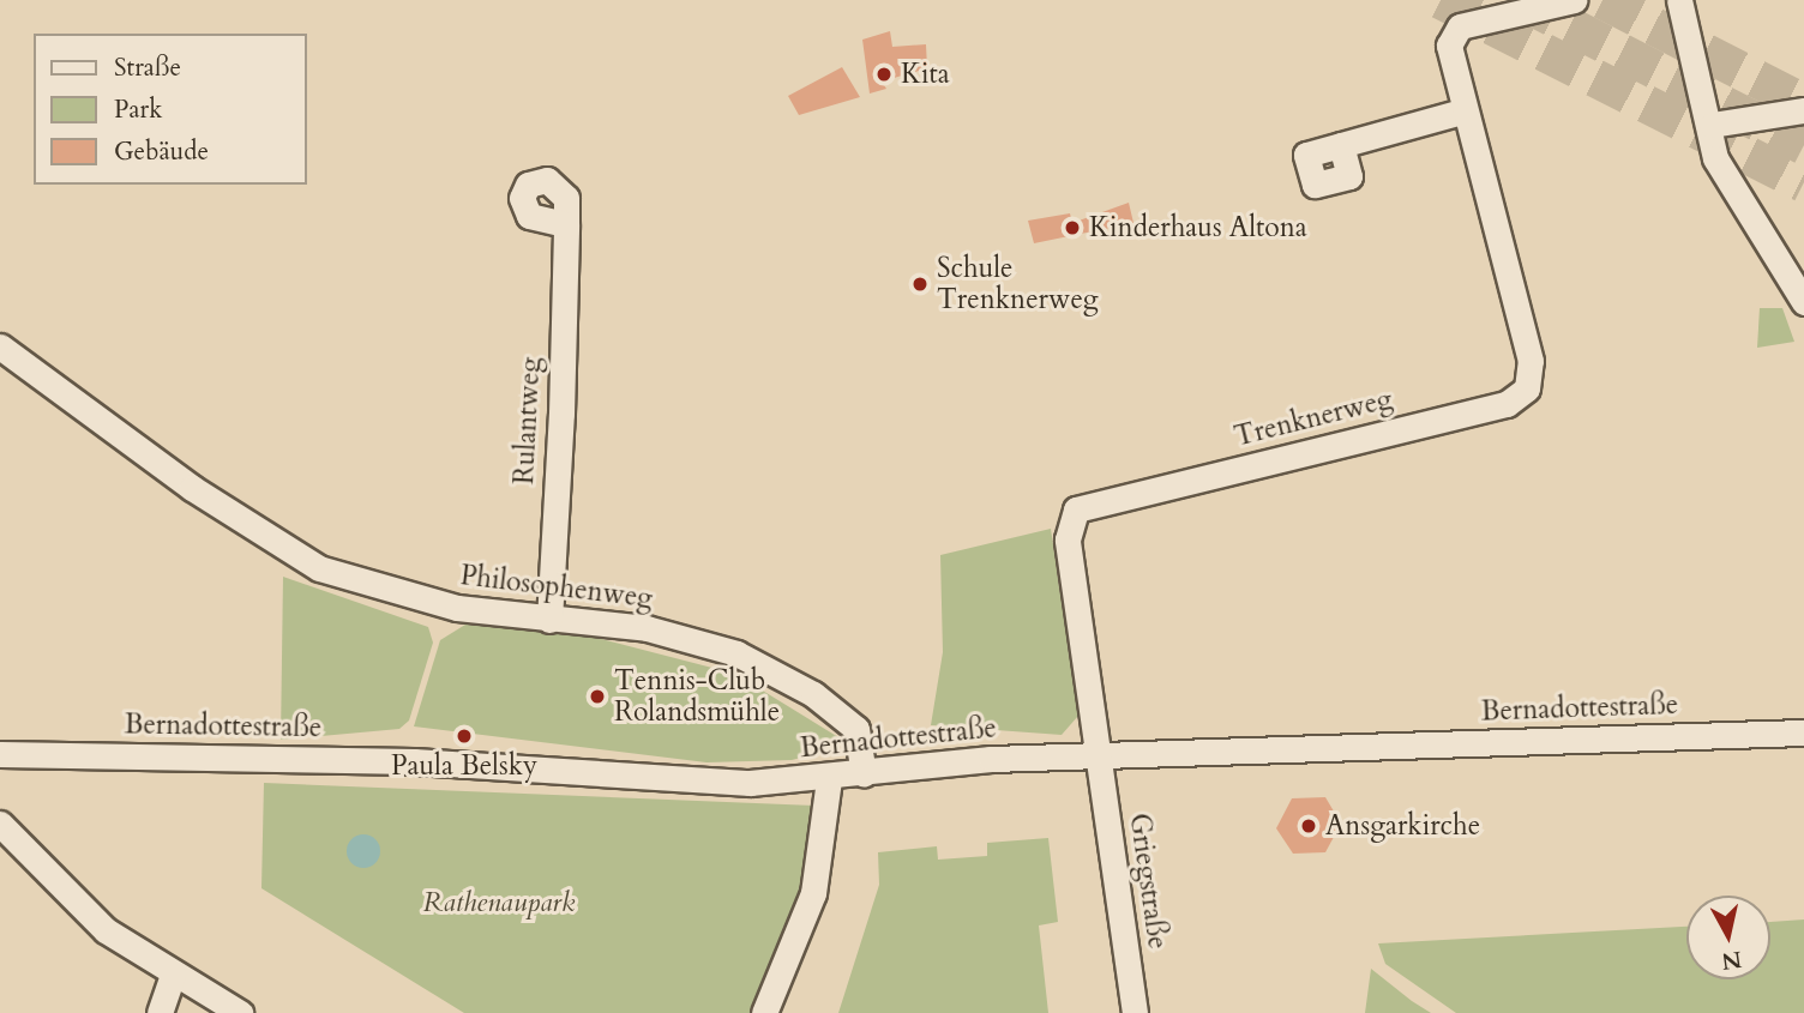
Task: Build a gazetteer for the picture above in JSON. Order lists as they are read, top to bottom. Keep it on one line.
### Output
{"streets":{"street":["Trenknerweg","Rulantweg","Philosophenweg","Bernadottestraße","Griegstraße"]},"crossings":[["Trenknerweg","Bernadottestraße"],["Trenknerweg","Griegstraße"],["Rulantweg","Philosophenweg"],["Philosophenweg","Bernadottestraße"],["Bernadottestraße","Griegstraße"]],"parks":["Rathenaupark"],"places":["Kita","Kinderhaus Altona","Schule Trenknerweg","Tennis-Club Rolandsmühle","Paula Belsky","Ansgarkirche"],"legend":["Straße","Park","Gebäude"],"north":"bottom"}
